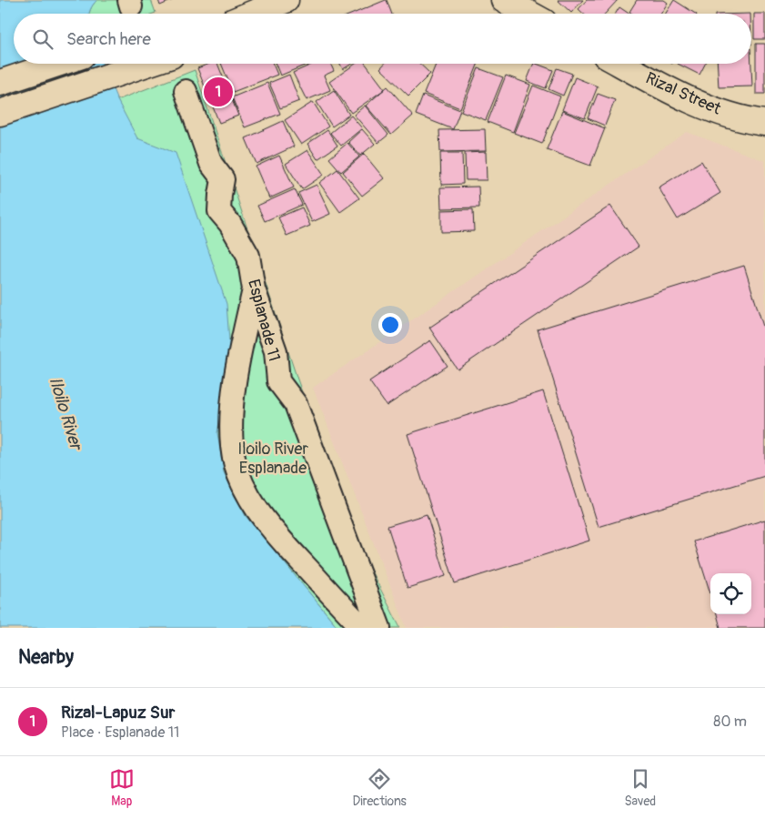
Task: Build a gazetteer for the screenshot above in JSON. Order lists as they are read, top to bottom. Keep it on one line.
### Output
{"streets":{"main road":["Rizal Street"],"street":["Esplanade 11"]},"water":["Iloilo River"],"parks":["Iloilo River Esplanade"],"page":{"search":"Search here","pins":"1","heading":"Nearby","list":[{"mark":"1","name":"Rizal-Lapuz Sur","note":"Place · Esplanade 11","value":"80 m"}],"nav":["Map","Directions","Saved"]}}
